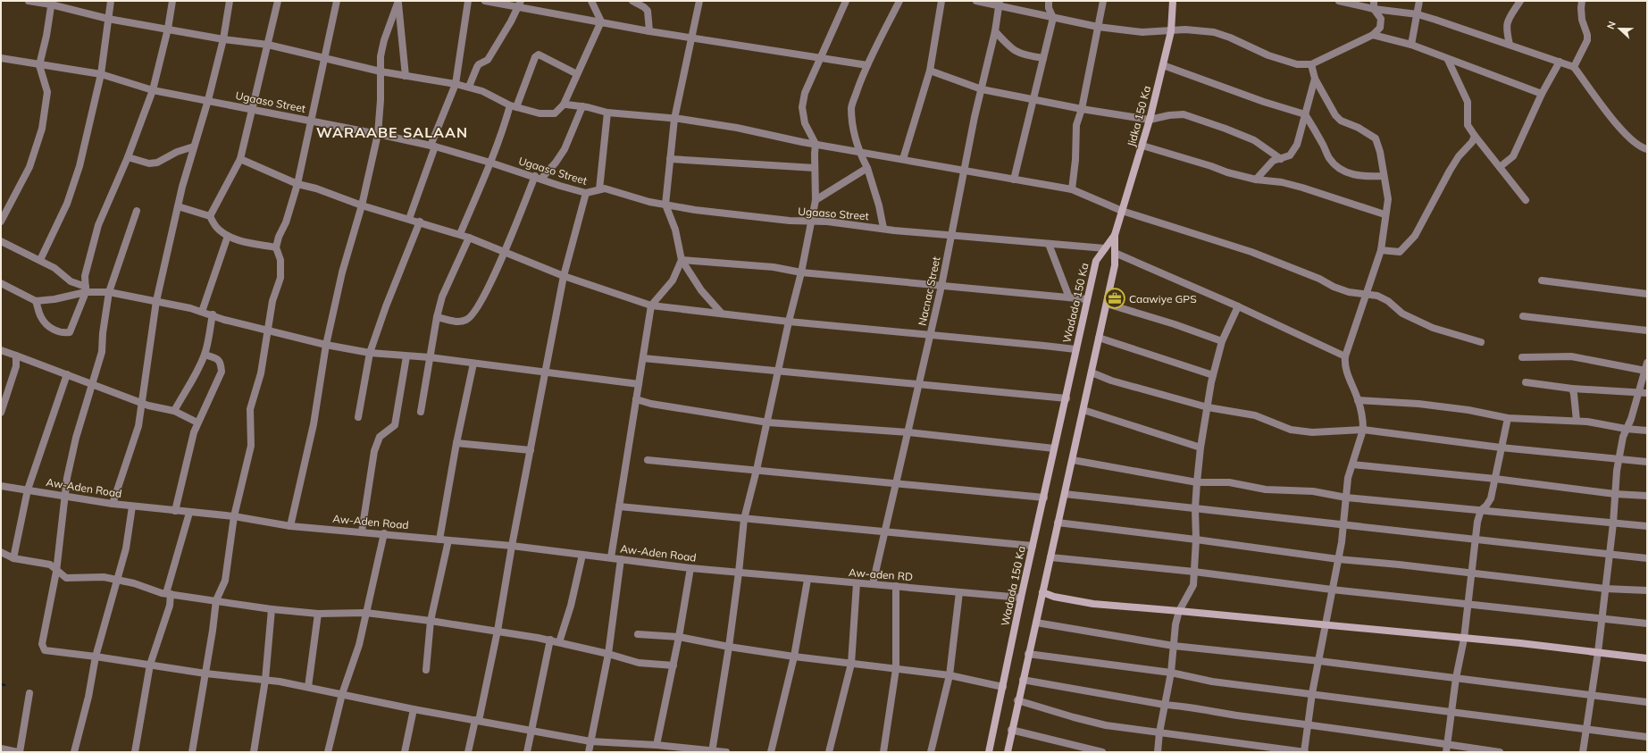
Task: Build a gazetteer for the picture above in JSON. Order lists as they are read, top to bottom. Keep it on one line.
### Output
{"streets":{"street":["Ugaaso Street","Jidka 150 Ka","Nacnac Street","Wadada 150 Ka","Aw-Aden Road","Aw-aden RD"]},"crossings":[["Ugaaso Street","Nacnac Street"],["Ugaaso Street","Wadada 150 Ka"],["Jidka 150 Ka","Wadada 150 Ka"],["Nacnac Street","Aw-aden RD"],["Wadada 150 Ka","Aw-aden RD"],["Aw-Aden Road","Aw-aden RD"]],"districts":["WARAABE SALAAN"],"places":{"office":["Caawiye GPS"]},"north":"left"}
